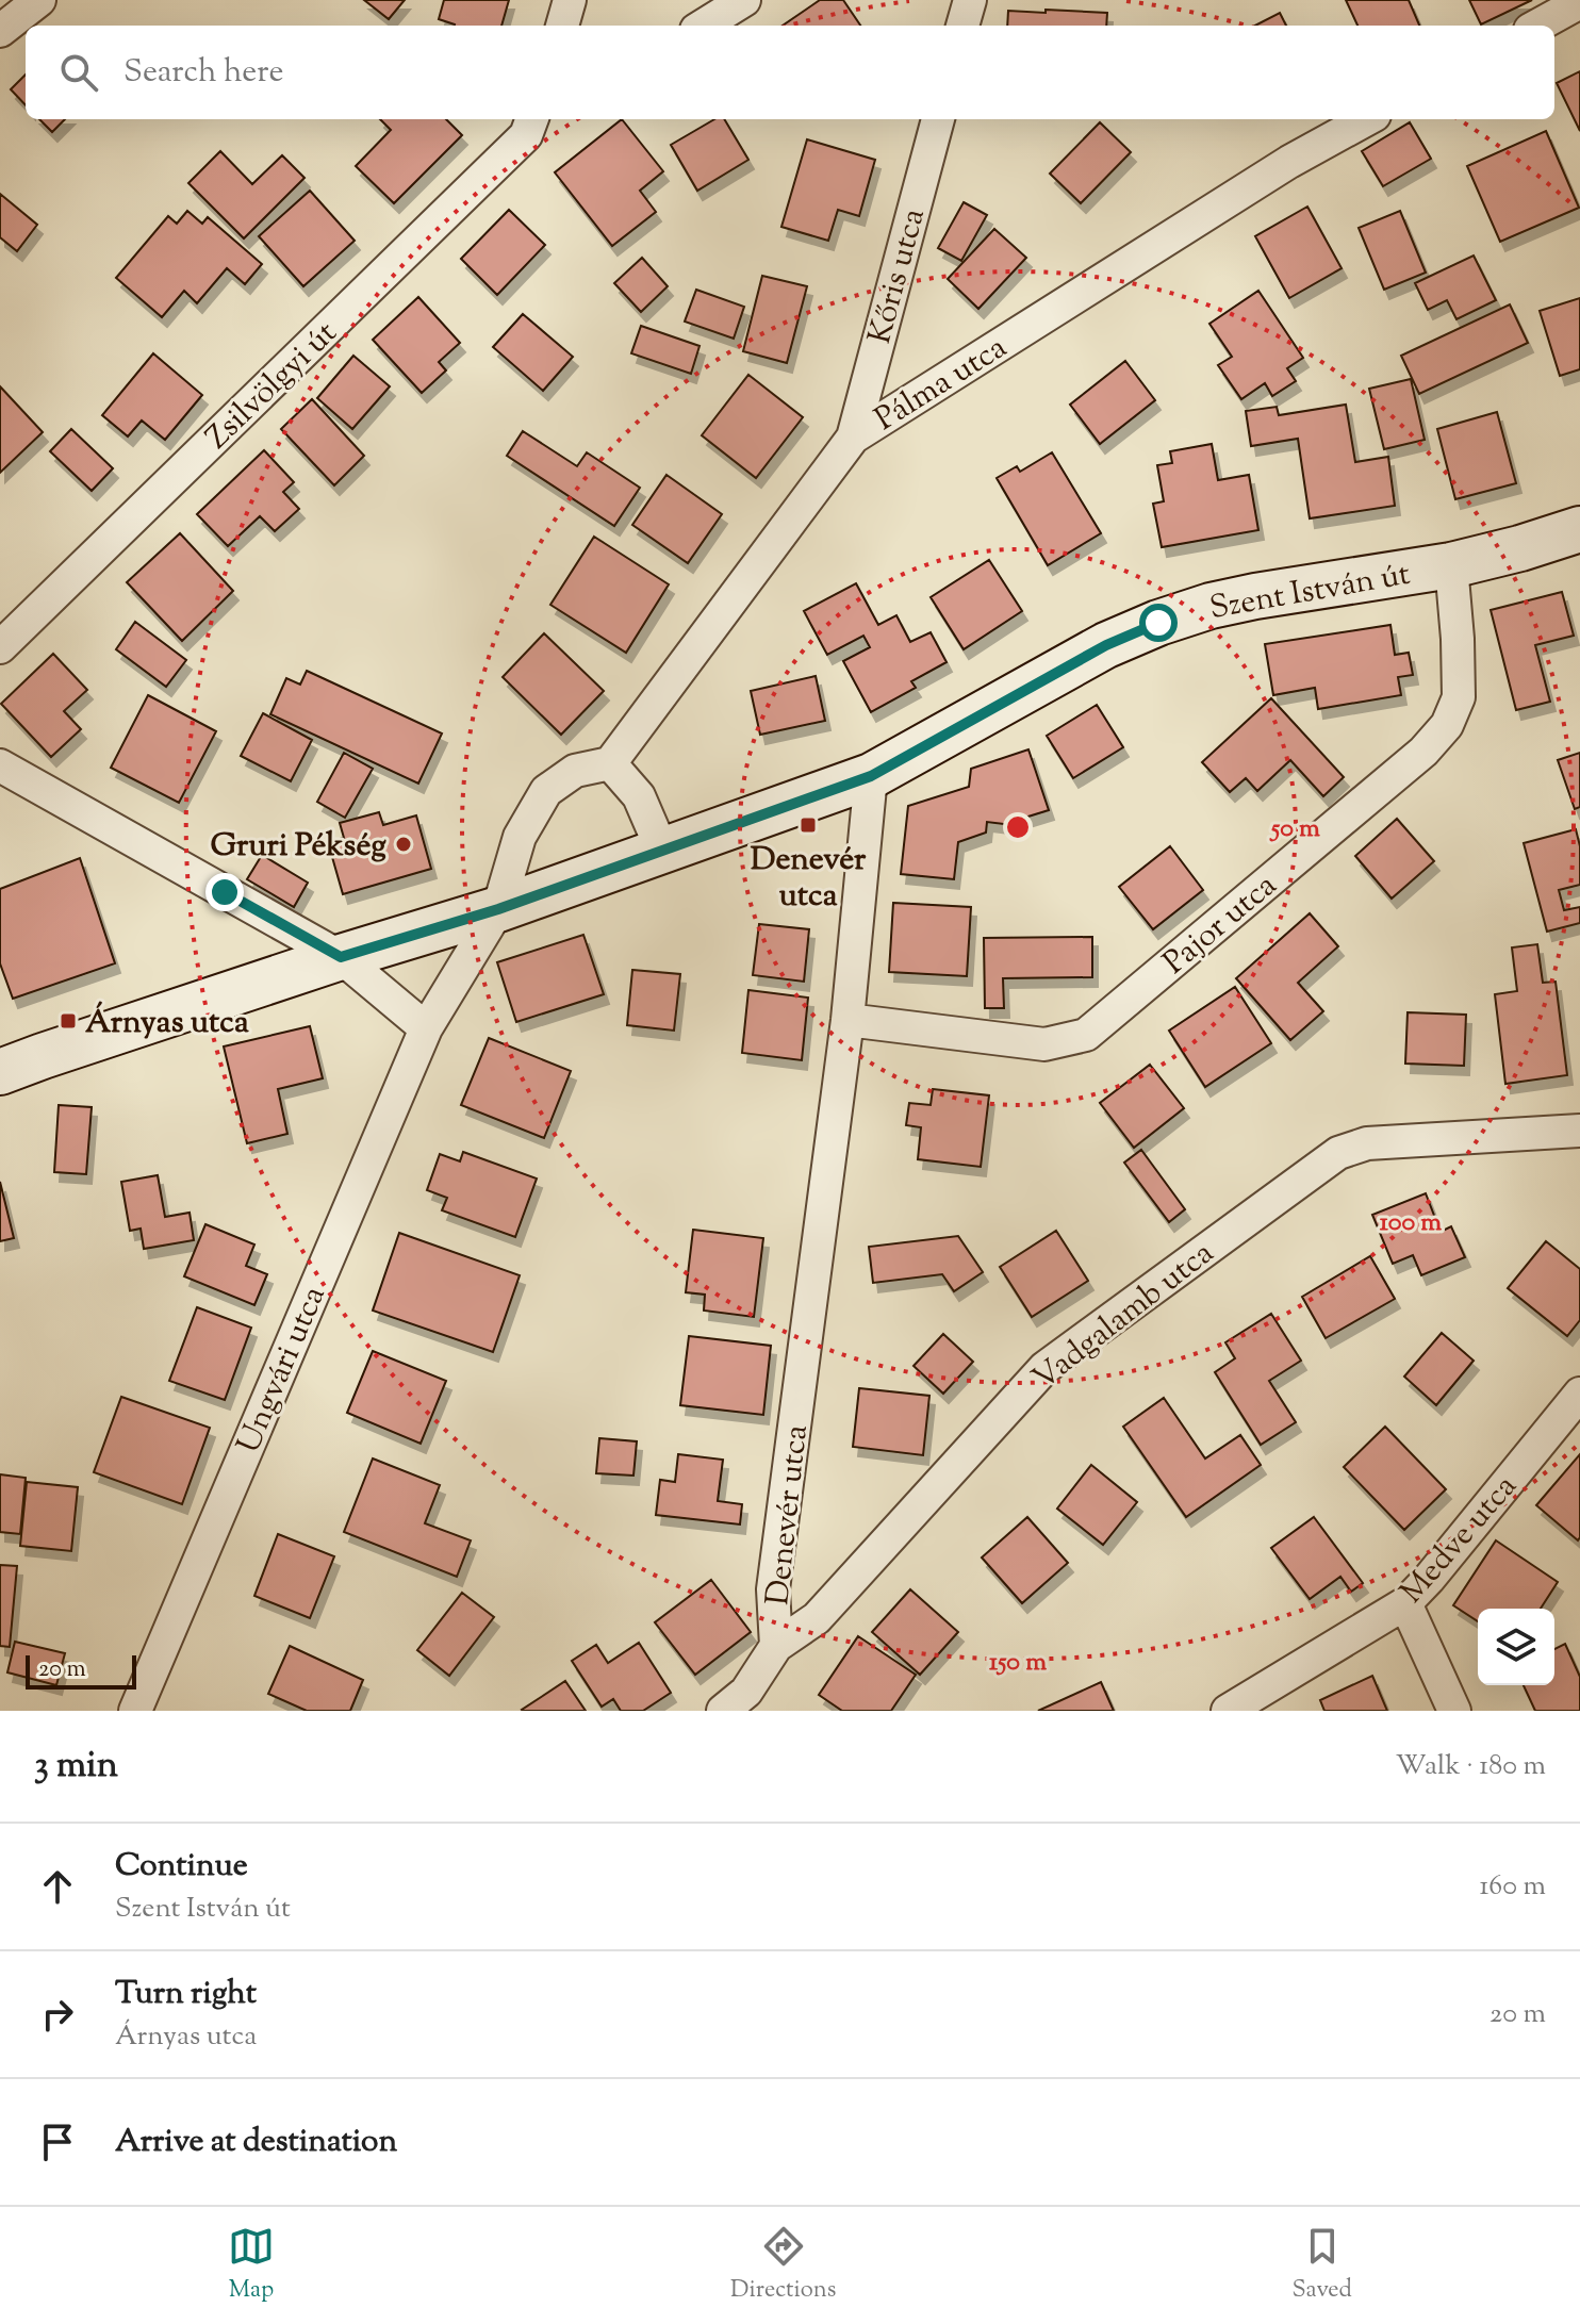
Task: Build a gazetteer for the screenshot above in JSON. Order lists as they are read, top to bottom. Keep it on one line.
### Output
{"streets":{"street":["Kőris utca","Pálma utca","Zsilvölgyi út","Szent István út","Pajor utca","Vadgalamb utca","Ungvári utca","Denevér utca","Medve utca"]},"crossings":[["Kőris utca","Pálma utca"],["Szent István út","Pajor utca"],["Szent István út","Ungvári utca"],["Szent István út","Denevér utca"],["Pajor utca","Denevér utca"],["Vadgalamb utca","Denevér utca"]],"places":{"transit":["Denevér utca","Árnyas utca"],"other":["Gruri Pékség"]},"scale_bar":"20 m","page":{"search":"Search here","scale":"20 m","heading":["3 min","Walk · 180 m"],"list":[["Continue","Szent István út","160 m"],["Turn right","Árnyas utca","20 m"],"Arrive at destination"],"nav":["Map","Directions","Saved"]},"rings":["50 m","100 m","150 m"]}
